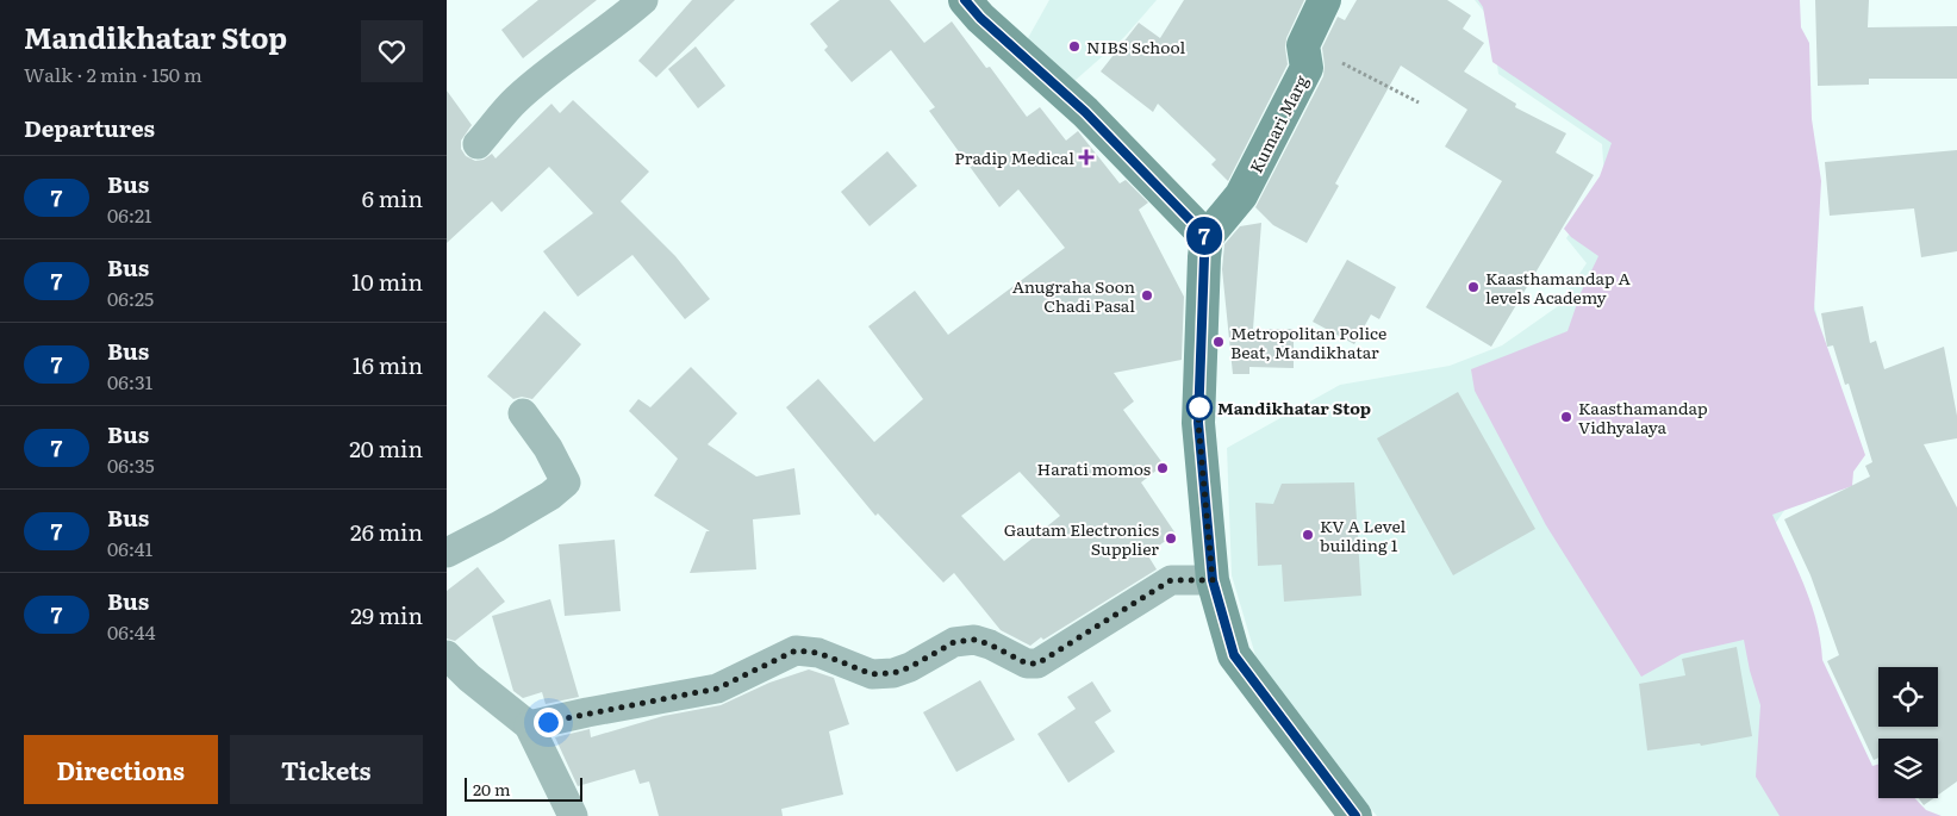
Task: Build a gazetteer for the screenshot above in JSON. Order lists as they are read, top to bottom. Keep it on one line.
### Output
{"streets":{"main road":["Kumari Marg"]},"places":{"other":["NIBS School","Kaasthamandap A levels Academy","Anugraha Soon Chadi Pasal","Metropolitan Police Beat, Mandikhatar","Mandikhatar Stop","Kaasthamandap Vidhyalaya","Harati momos","KV A Level building 1","Gautam Electronics Supplier"],"health":["Pradip Medical"]},"lines":["bus line 7"],"scale_bar":"20 m","page":{"heading":[["Mandikhatar Stop","Walk · 2 min · 150 m"],"Departures"],"on_map":"7","list":[{"mark":"7","name":"Bus","note":"06:21","value":"6 min"},{"mark":"7","name":"Bus","note":"06:25","value":"10 min"},{"mark":"7","name":"Bus","note":"06:31","value":"16 min"},{"mark":"7","name":"Bus","note":"06:35","value":"20 min"},{"mark":"7","name":"Bus","note":"06:41","value":"26 min"},{"mark":"7","name":"Bus","note":"06:44","value":"29 min"}],"buttons":["Directions","Tickets"],"scale":"20 m"}}
